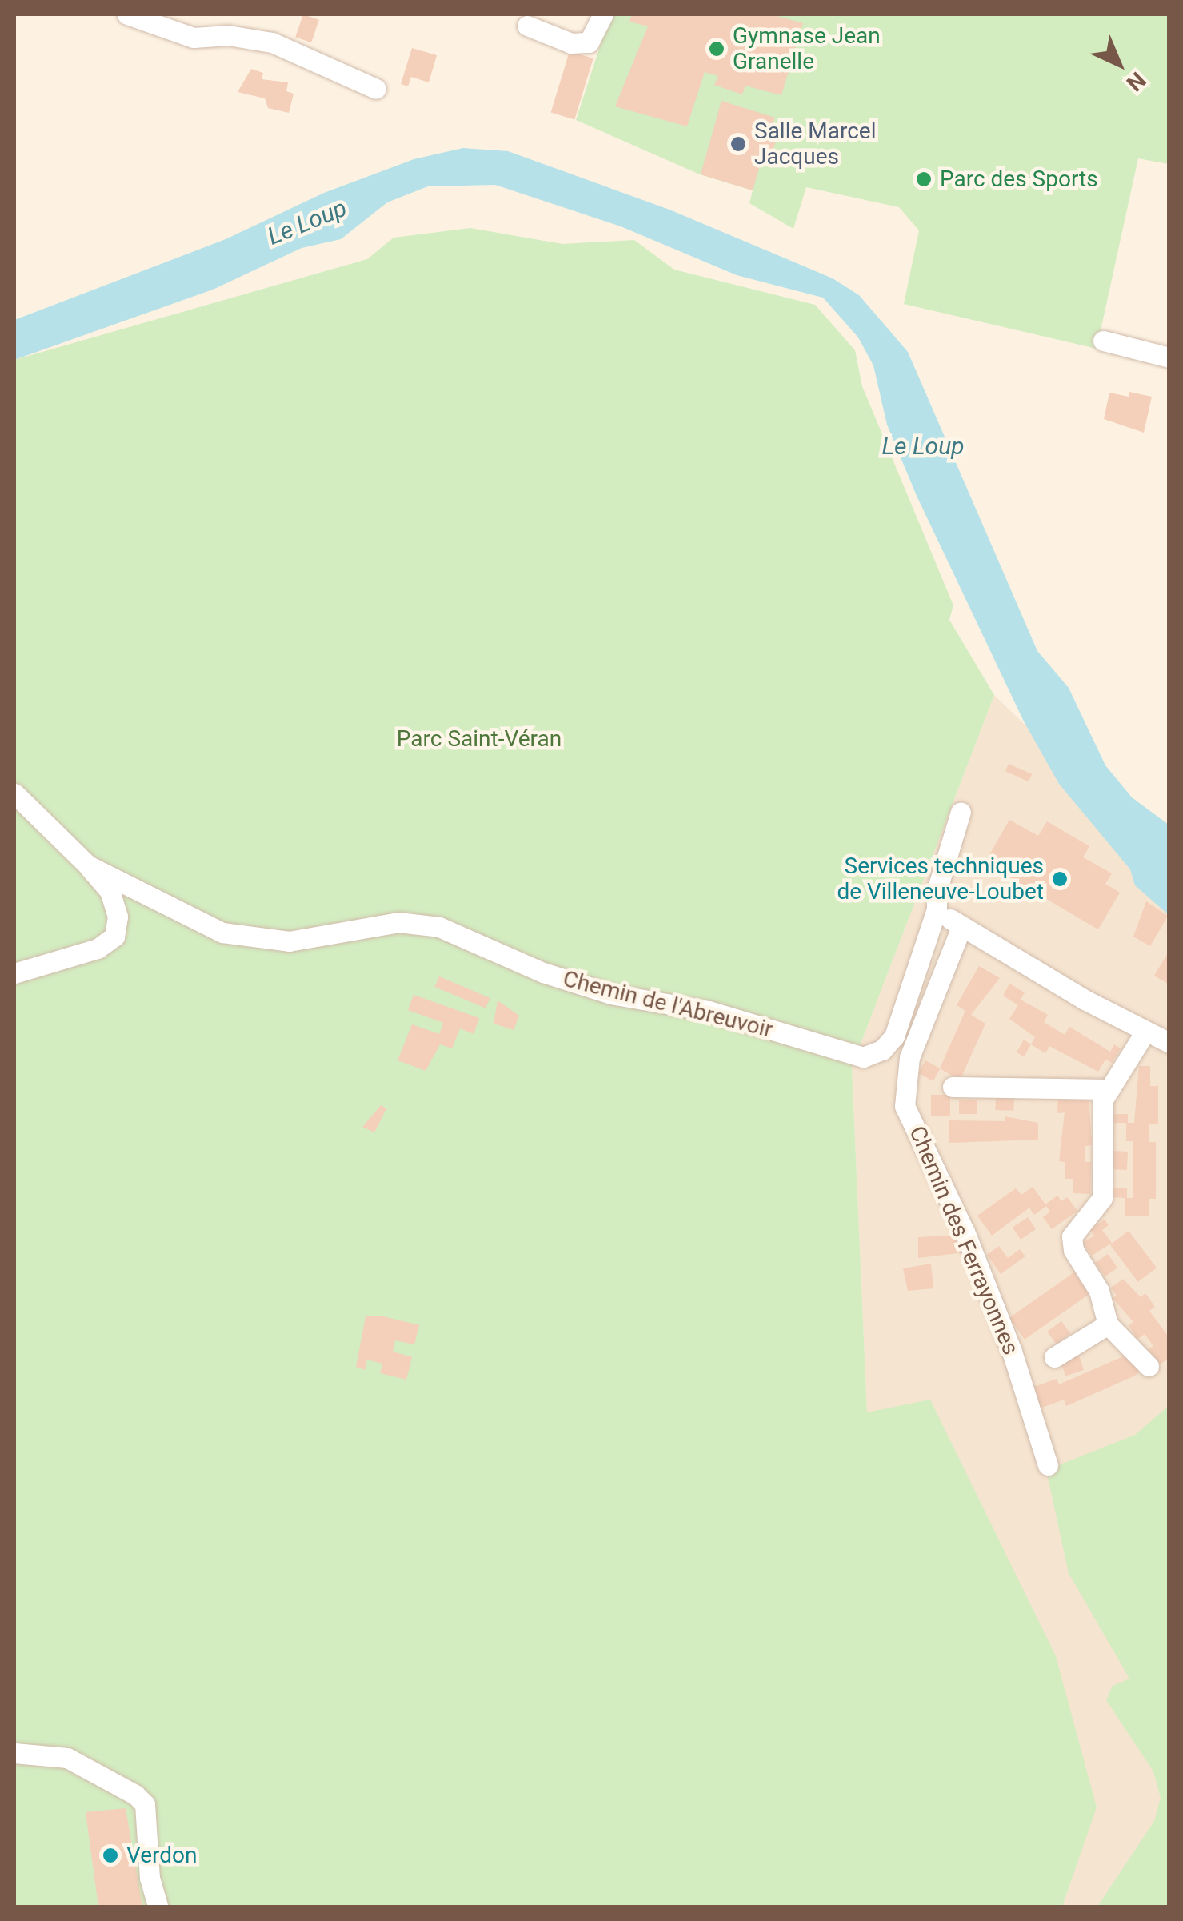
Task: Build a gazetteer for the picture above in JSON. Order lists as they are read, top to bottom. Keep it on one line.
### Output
{"streets":{"street":["Chemin de l'Abreuvoir","Chemin des Ferrayonnes"]},"water":["Le Loup"],"parks":["Parc Saint-Véran"],"places":["Gymnase Jean Granelle","Salle Marcel Jacques","Parc des Sports","Services techniques de Villeneuve-Loubet","Verdon"],"north":"bottom right"}
